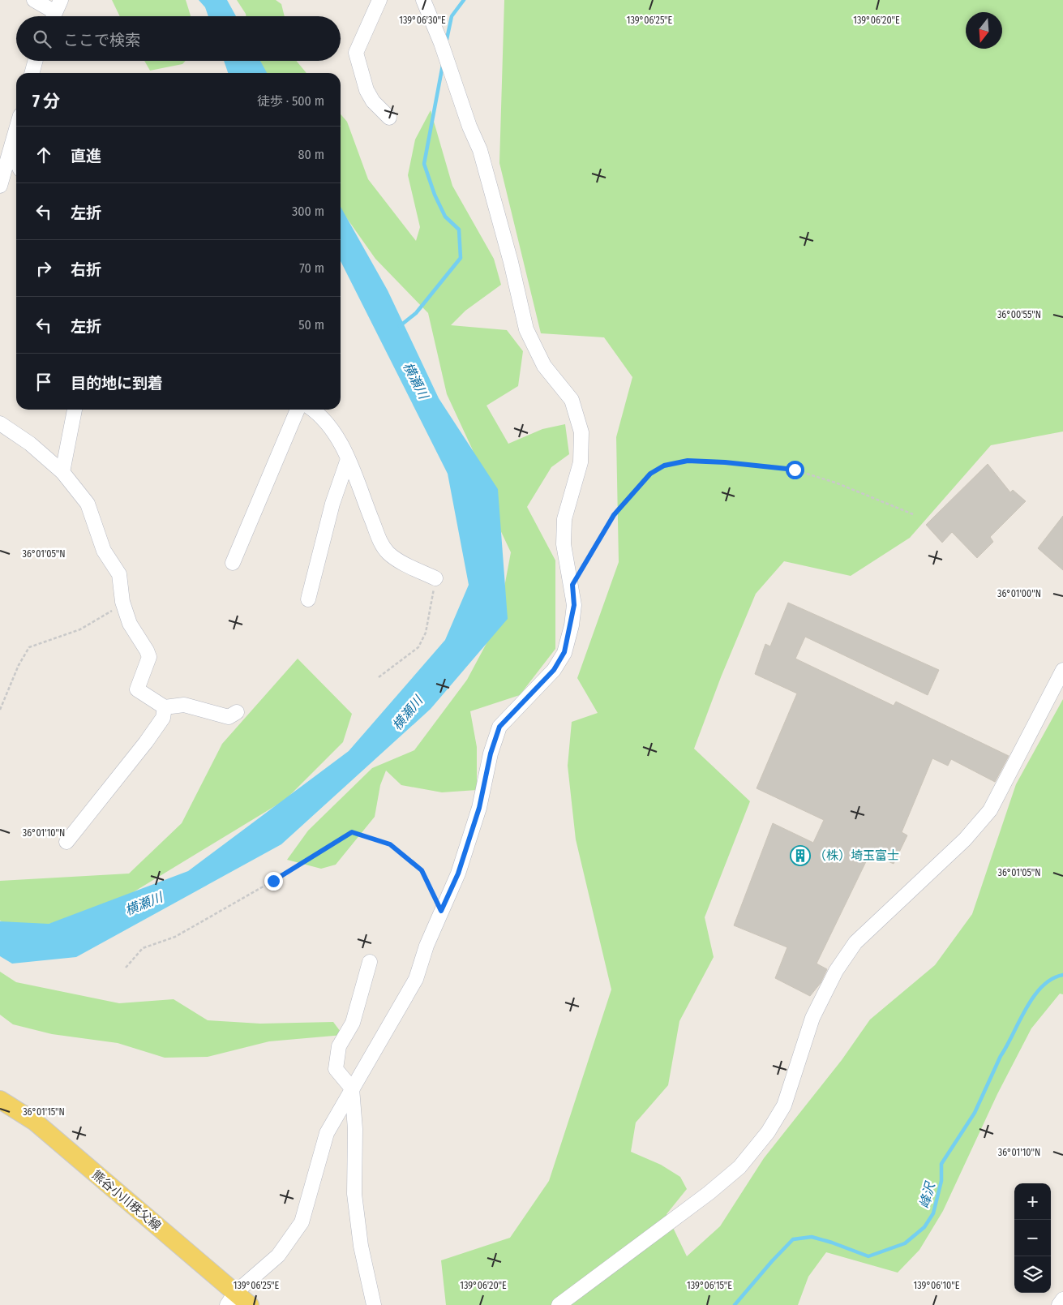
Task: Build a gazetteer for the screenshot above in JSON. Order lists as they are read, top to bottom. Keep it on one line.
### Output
{"streets":{"main road":["熊谷小川秩父線"]},"water":["横瀬川","峰沢"],"places":{"building":["（株）埼玉富士"]},"north":"bottom","page":{"search":"ここで検索","heading":["7 分","徒歩 · 500 m"],"list":[["直進","80 m"],["左折","300 m"],["右折","70 m"],["左折","50 m"],"目的地に到着"],"map_buttons":["+","−"]},"coordinates":["139°06'30\"E","139°06'25\"E","139°06'20\"E","36°00'55\"N","36°01'05\"N","36°01'00\"N","36°01'10\"N","36°01'15\"N","139°06'15\"E","139°06'10\"E"]}
